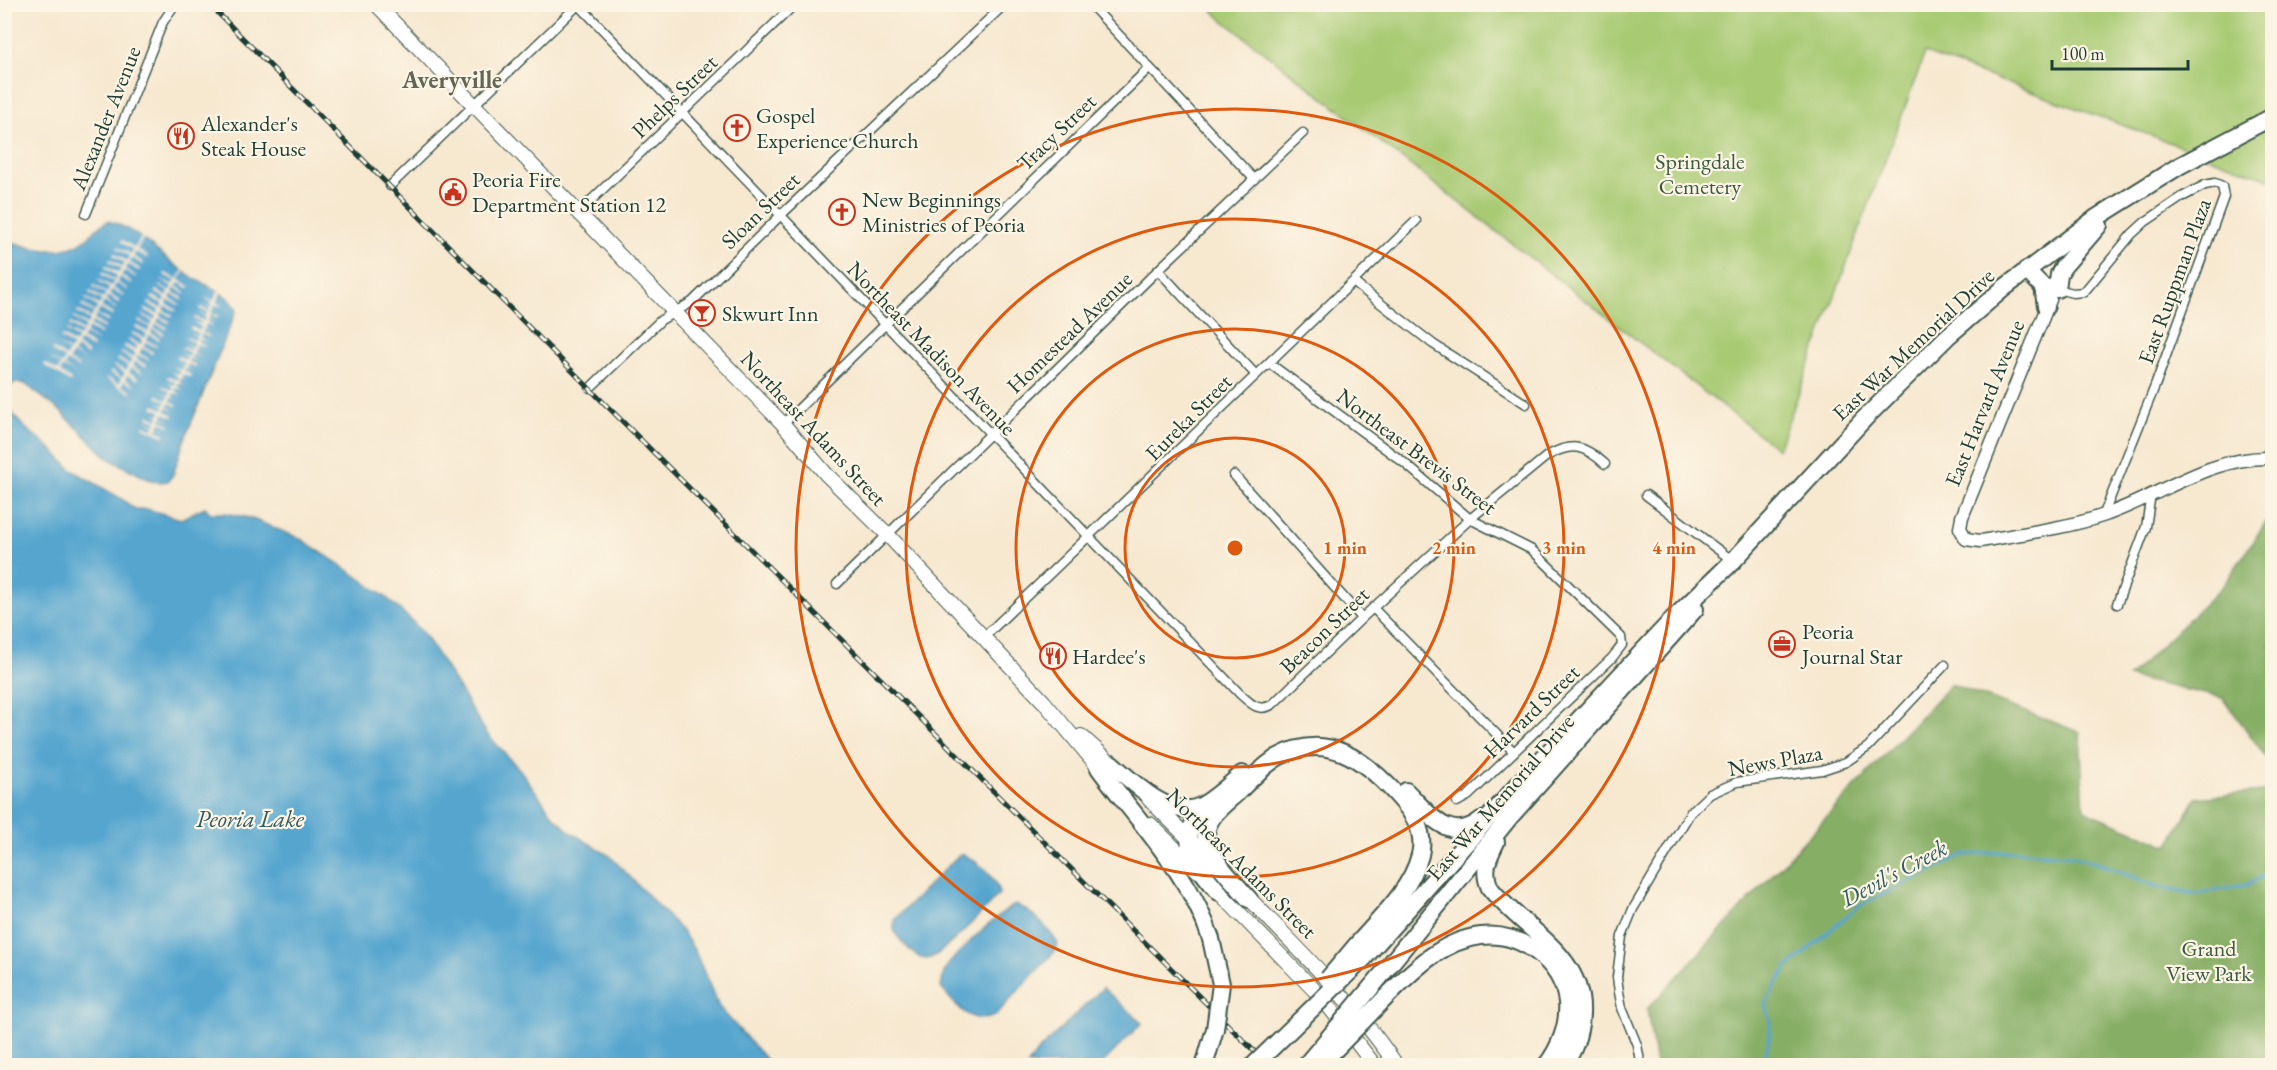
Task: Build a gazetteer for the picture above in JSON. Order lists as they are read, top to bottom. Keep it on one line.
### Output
{"streets":{"highway":["East War Memorial Drive"],"main road":["Northeast Adams Street"],"street":["Phelps Street","Alexander Avenue","Tracy Street","Sloan Street","East Ruppman Plaza","Homestead Avenue","Northeast Madison Avenue","East Harvard Avenue","Eureka Street","Northeast Brevis Street","Beacon Street","Harvard Street","News Plaza"]},"crossings":[["Phelps Street","Northeast Madison Avenue"],["Phelps Street","Northeast Adams Street"],["Tracy Street","Northeast Madison Avenue"],["Tracy Street","Northeast Adams Street"],["Sloan Street","Northeast Madison Avenue"],["Sloan Street","Northeast Adams Street"],["East Ruppman Plaza","East Harvard Avenue"],["Homestead Avenue","Northeast Madison Avenue"],["Homestead Avenue","Northeast Adams Street"],["Northeast Madison Avenue","Eureka Street"],["Northeast Madison Avenue","Beacon Street"],["Eureka Street","Northeast Adams Street"],["Eureka Street","Northeast Brevis Street"],["Northeast Brevis Street","Beacon Street"],["Northeast Brevis Street","Harvard Street"]],"districts":["Averyville"],"water":["Peoria Lake","Devil's Creek"],"parks":["Springdale Cemetery","Grand View Park"],"places":{"church":["Gospel Experience Church","New Beginnings Ministries of Peoria"],"restaurant":["Alexander's Steak House","Hardee's"],"public building":["Peoria Fire Department Station 12"],"bar":["Skwurt Inn"],"office":["Peoria Journal Star"]},"scale_bar":"100 m","rings":["1 min","2 min","3 min","4 min"]}
